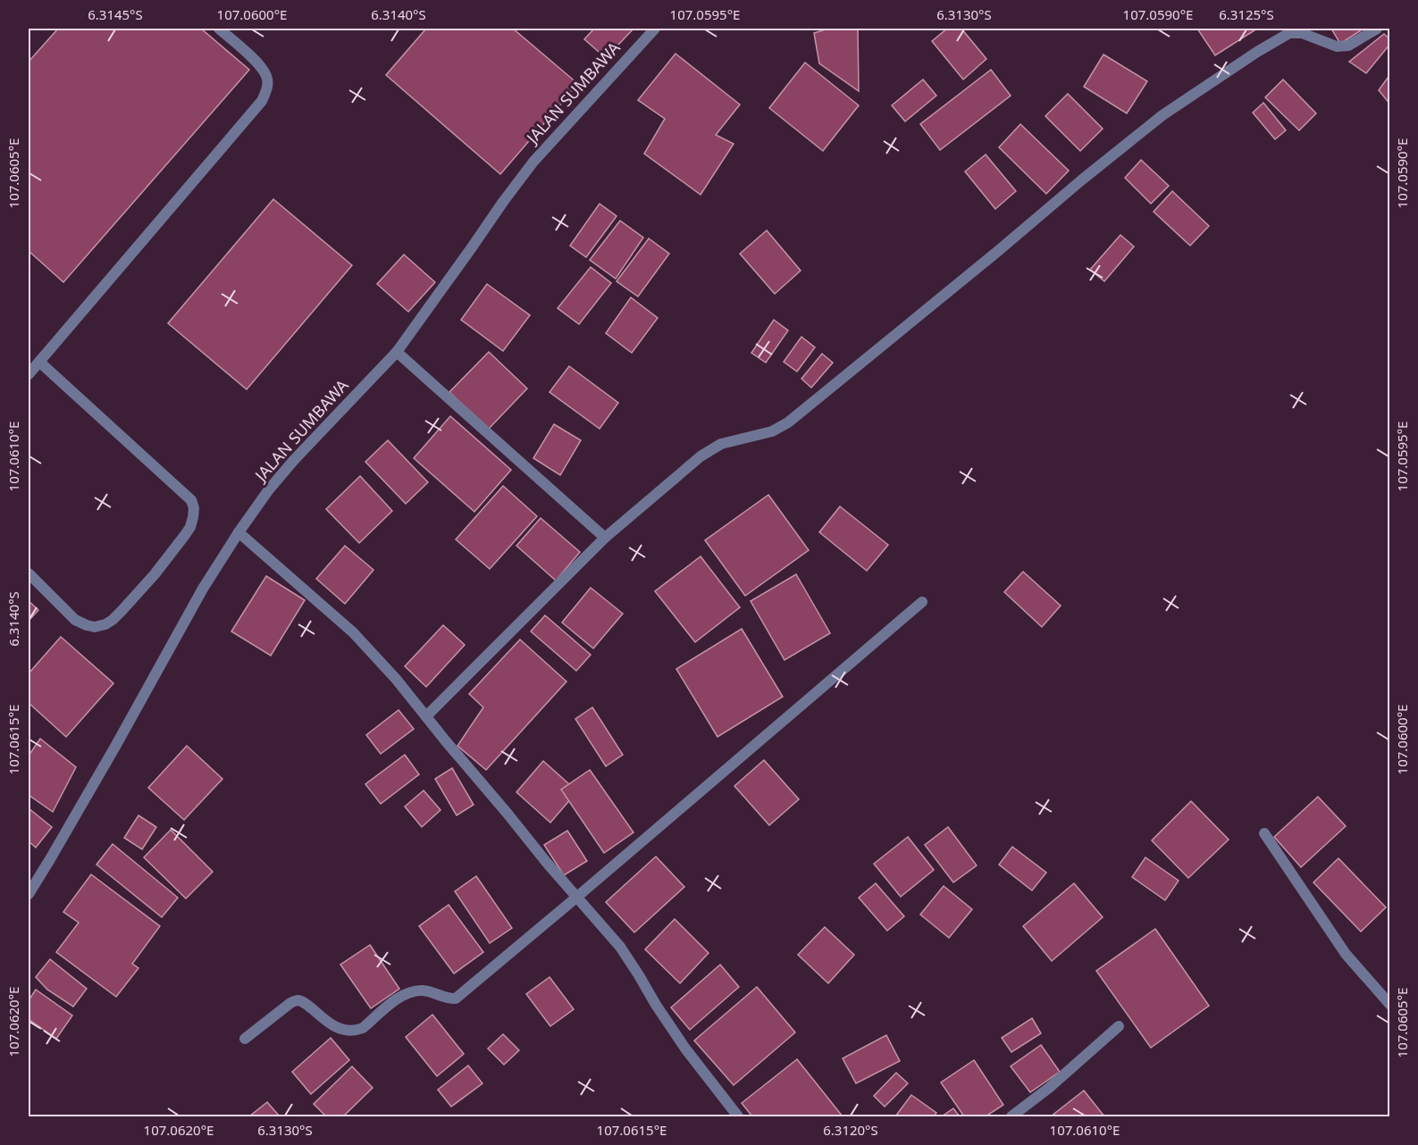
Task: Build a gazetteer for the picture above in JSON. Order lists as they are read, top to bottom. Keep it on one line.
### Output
{"streets":{"street":["JALAN SUMBAWA"]},"coordinates":["6.3145°S","107.0600°E","6.3140°S","107.0595°E","6.3130°S","107.0590°E","6.3125°S","107.0605°E","107.0610°E","107.0615°E","107.0620°E","6.3120°S"]}
